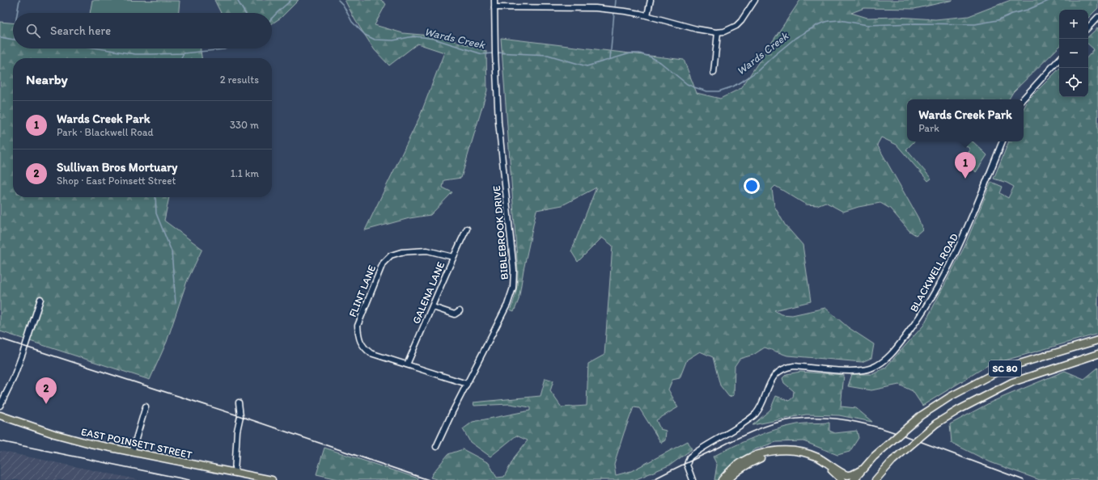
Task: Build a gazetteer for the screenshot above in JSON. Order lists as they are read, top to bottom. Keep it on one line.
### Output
{"streets":{"main road":["SC 80","EAST POINSETT STREET"],"street":["BIBLEBROOK DRIVE","BLACKWELL ROAD","FLINT LANE","GALENA LANE"]},"crossings":[["BIBLEBROOK DRIVE","FLINT LANE"],["FLINT LANE","GALENA LANE"]],"water":["Wards Creek"],"page":{"map_buttons":["+","−"],"search":"Search here","heading":["Nearby","2 results"],"popup":["Wards Creek Park","Park"],"list":[{"mark":"1","name":"Wards Creek Park","note":"Park · Blackwell Road","value":"330 m"},{"mark":"2","name":"Sullivan Bros Mortuary","note":"Shop · East Poinsett Street","value":"1.1 km"}],"pins":["1","2"]}}
